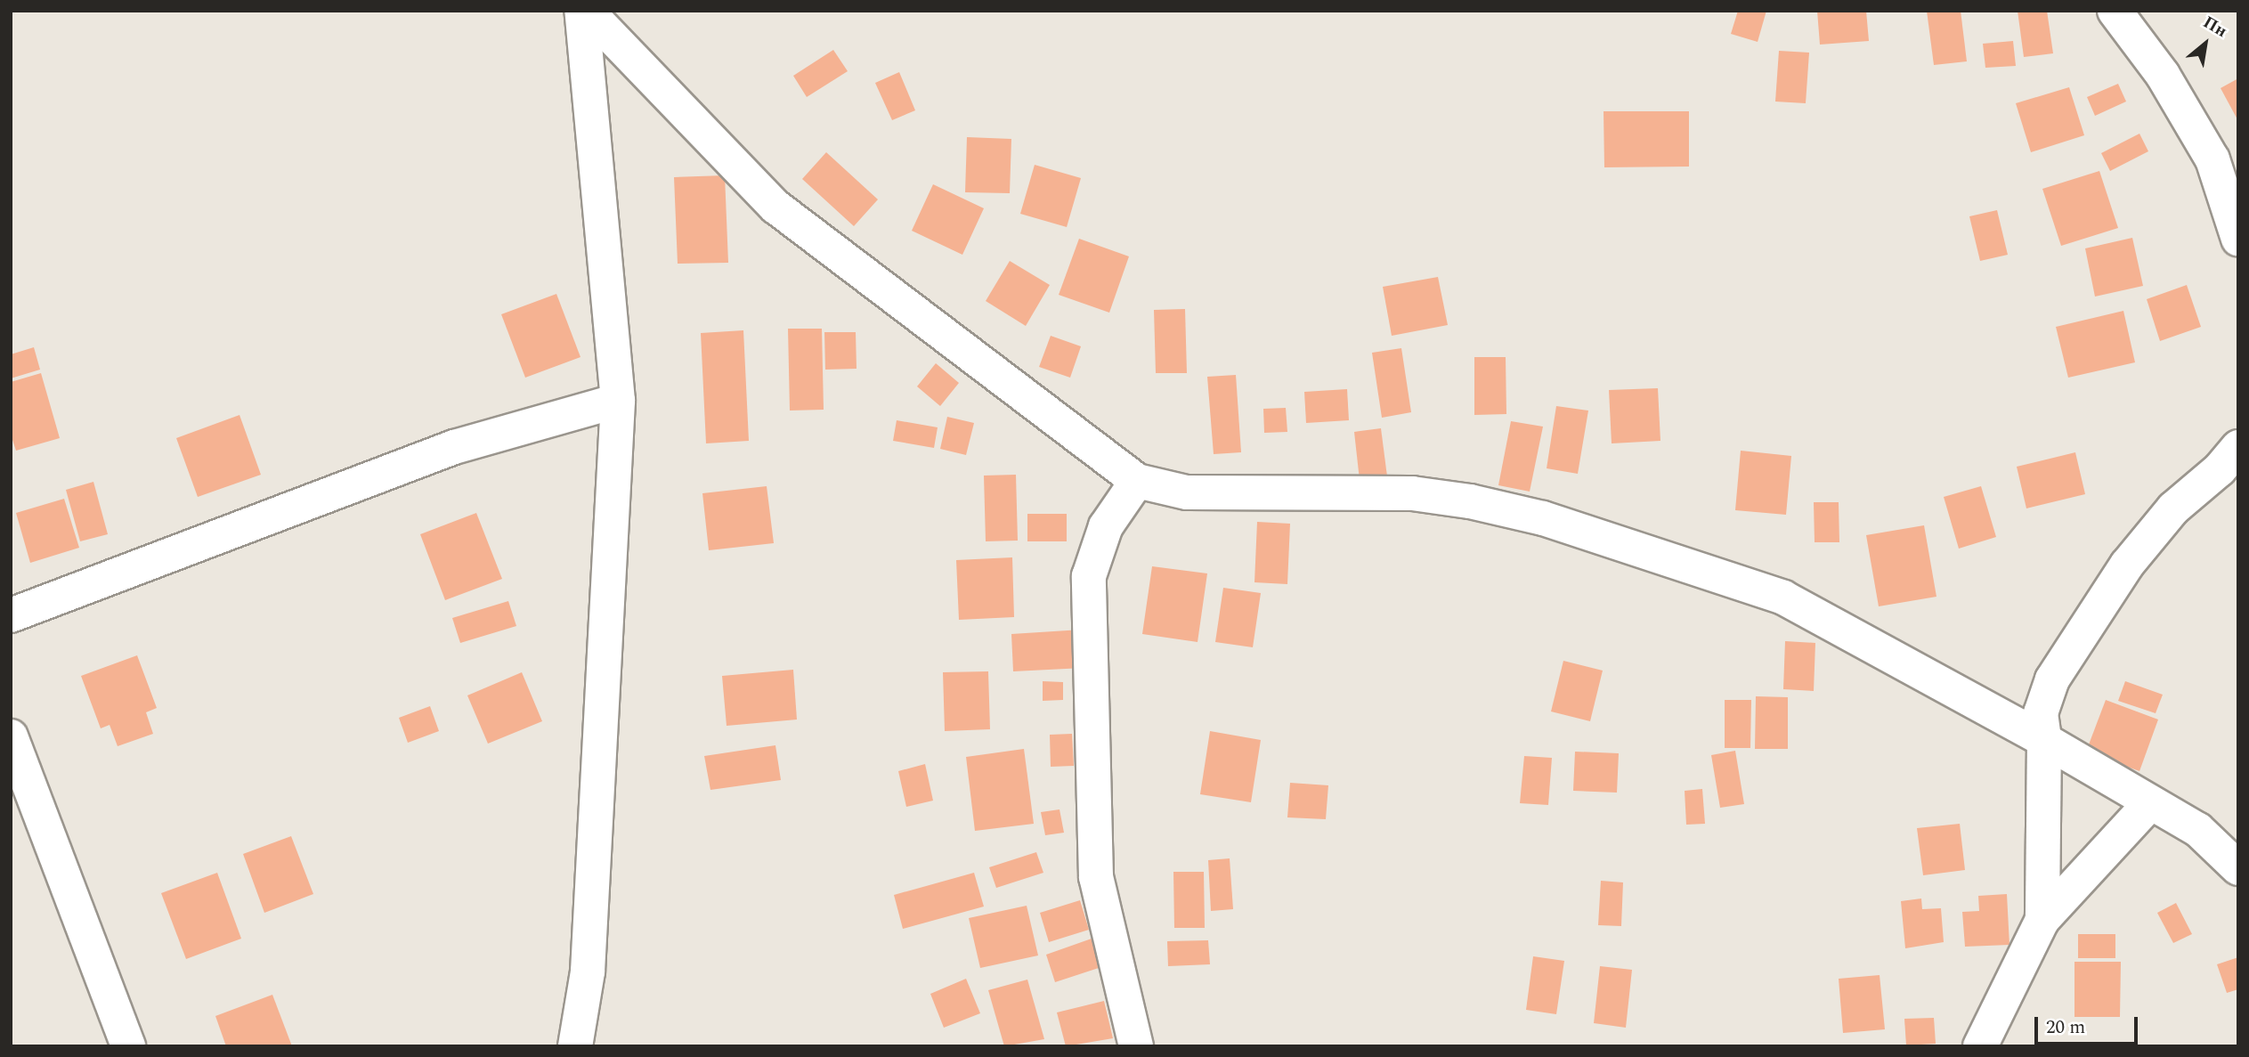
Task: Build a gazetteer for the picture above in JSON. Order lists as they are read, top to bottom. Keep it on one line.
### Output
{"scale_bar":"20 m","north":"top right"}
